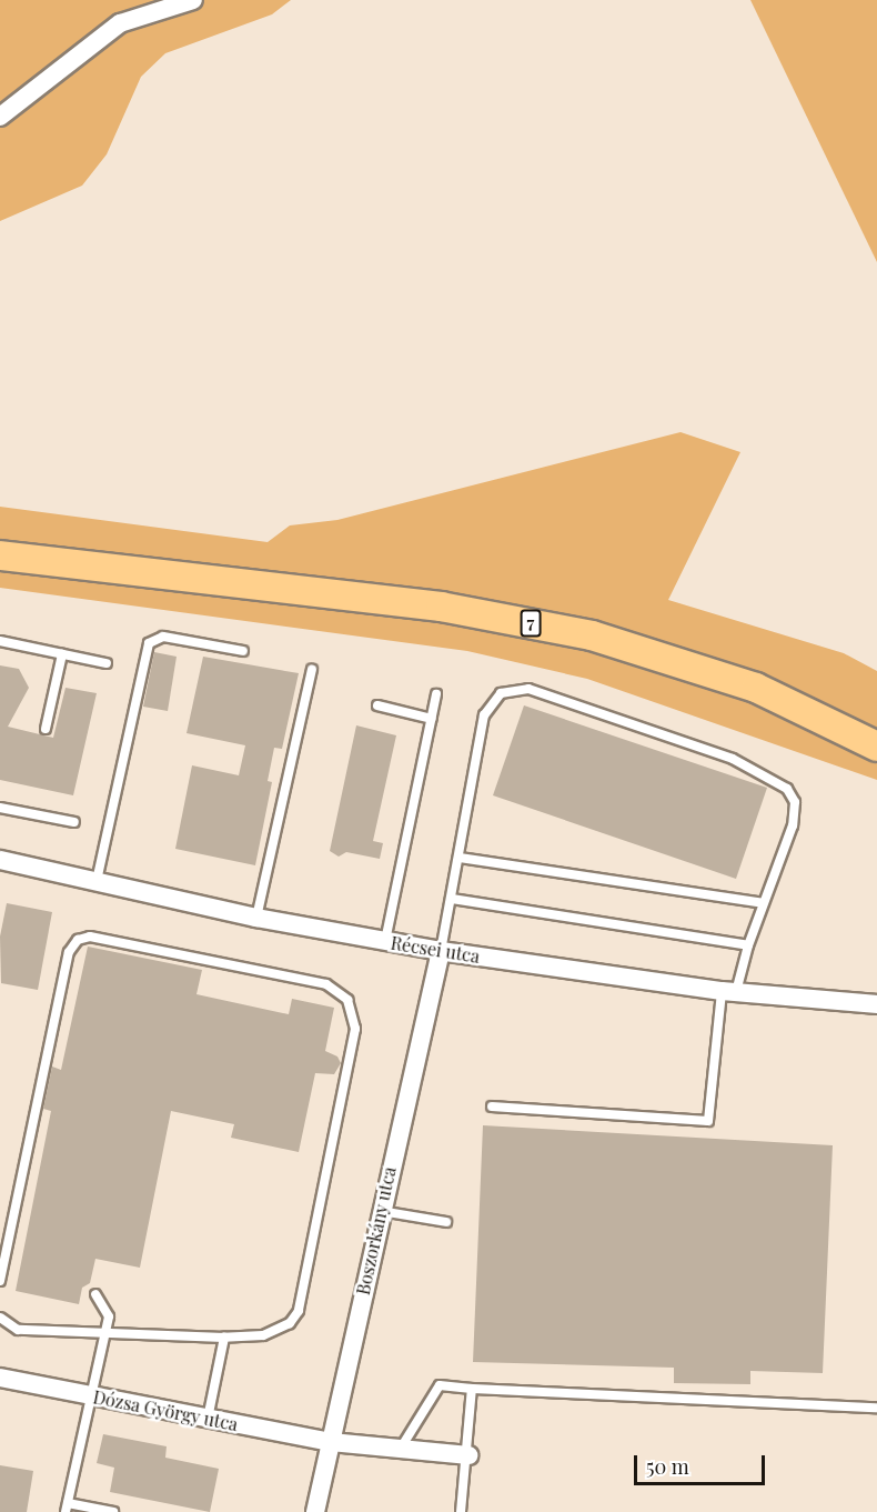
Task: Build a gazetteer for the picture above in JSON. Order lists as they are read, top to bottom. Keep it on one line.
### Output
{"streets":{"main road":["7"],"street":["Récsei utca","Boszorkány utca","Dózsa György utca"]},"crossings":[["Récsei utca","Boszorkány utca"],["Boszorkány utca","Dózsa György utca"]],"scale_bar":"50 m"}
